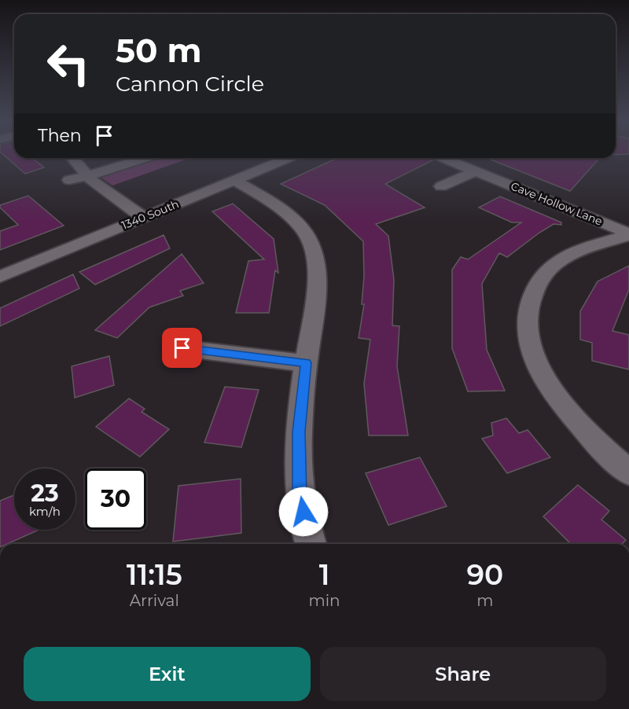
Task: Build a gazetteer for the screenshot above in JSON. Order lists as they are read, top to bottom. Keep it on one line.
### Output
{"streets":{"street":["Cave Hollow Lane","1340 South"]},"page":{"turn":["50 m","Cannon Circle"],"then":"Then","speed":"23 km/h","limit":"30","eta":["11:15","Arrival","1","min","90","m"],"buttons":["Exit","Share"]}}
